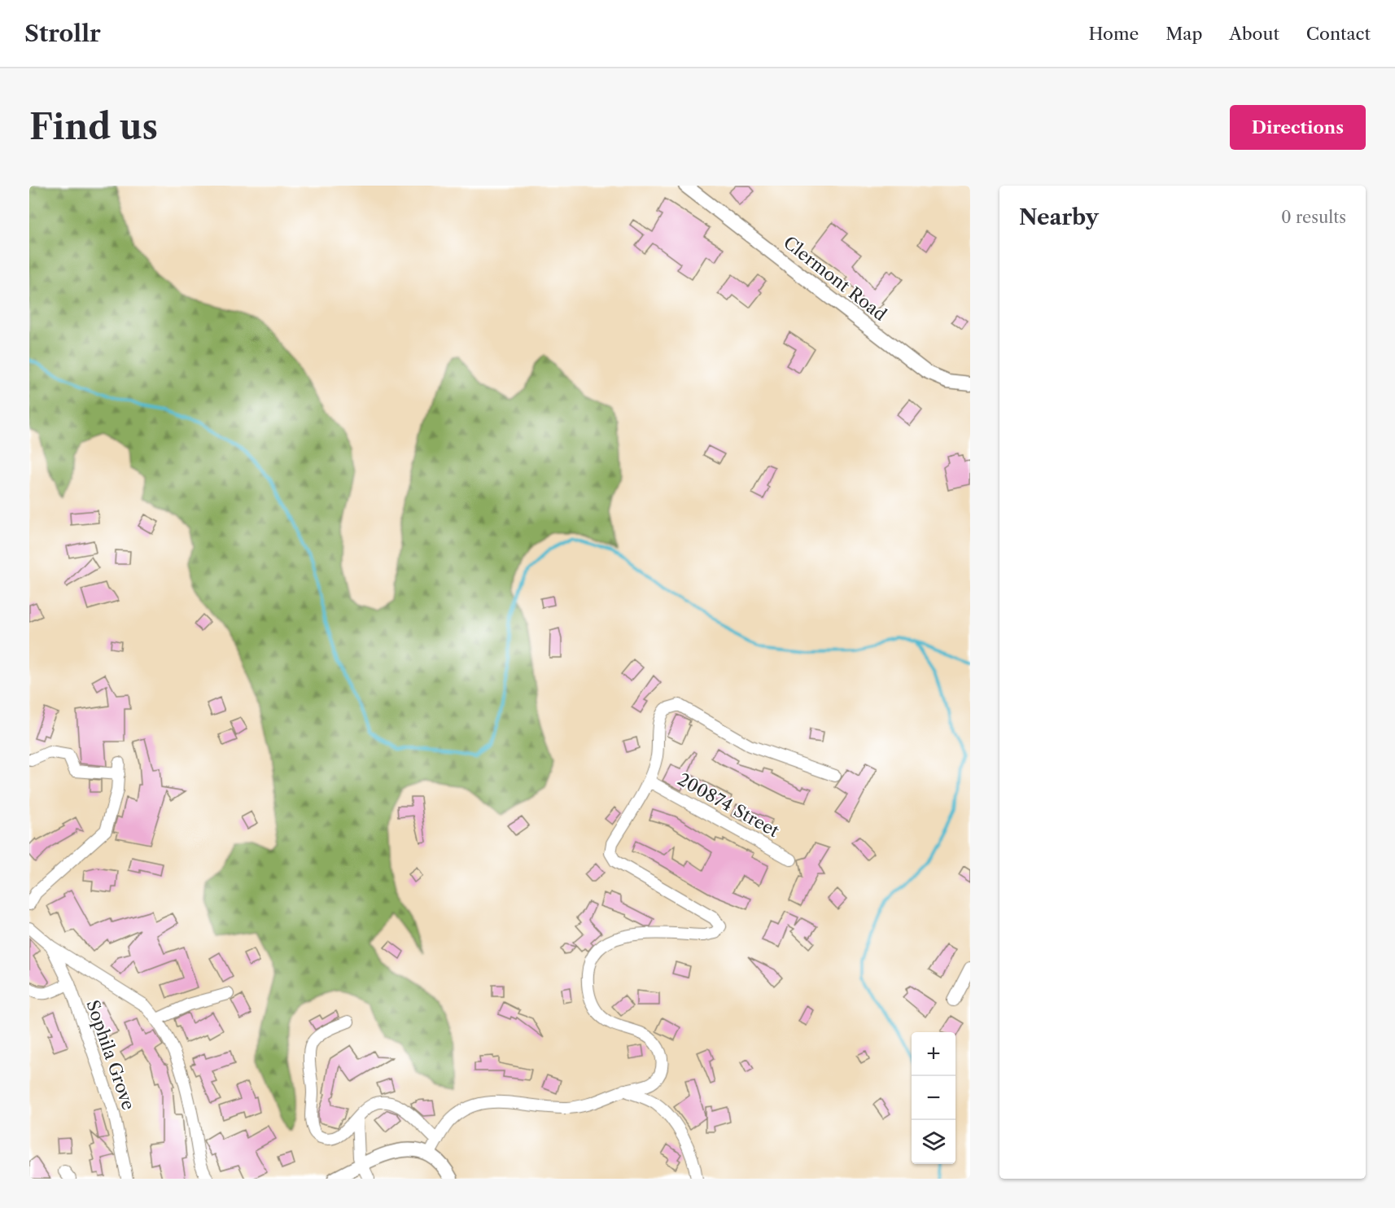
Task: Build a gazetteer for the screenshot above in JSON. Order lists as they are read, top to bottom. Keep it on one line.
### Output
{"streets":{"street":["Clermont Road","200874 Street","Sophila Grove"]},"page":{"header":"Strollr","nav":["Home","Map","About","Contact"],"buttons":"Directions","title":"Find us","heading":["Nearby","0 results"],"map_buttons":["+","−"]}}
